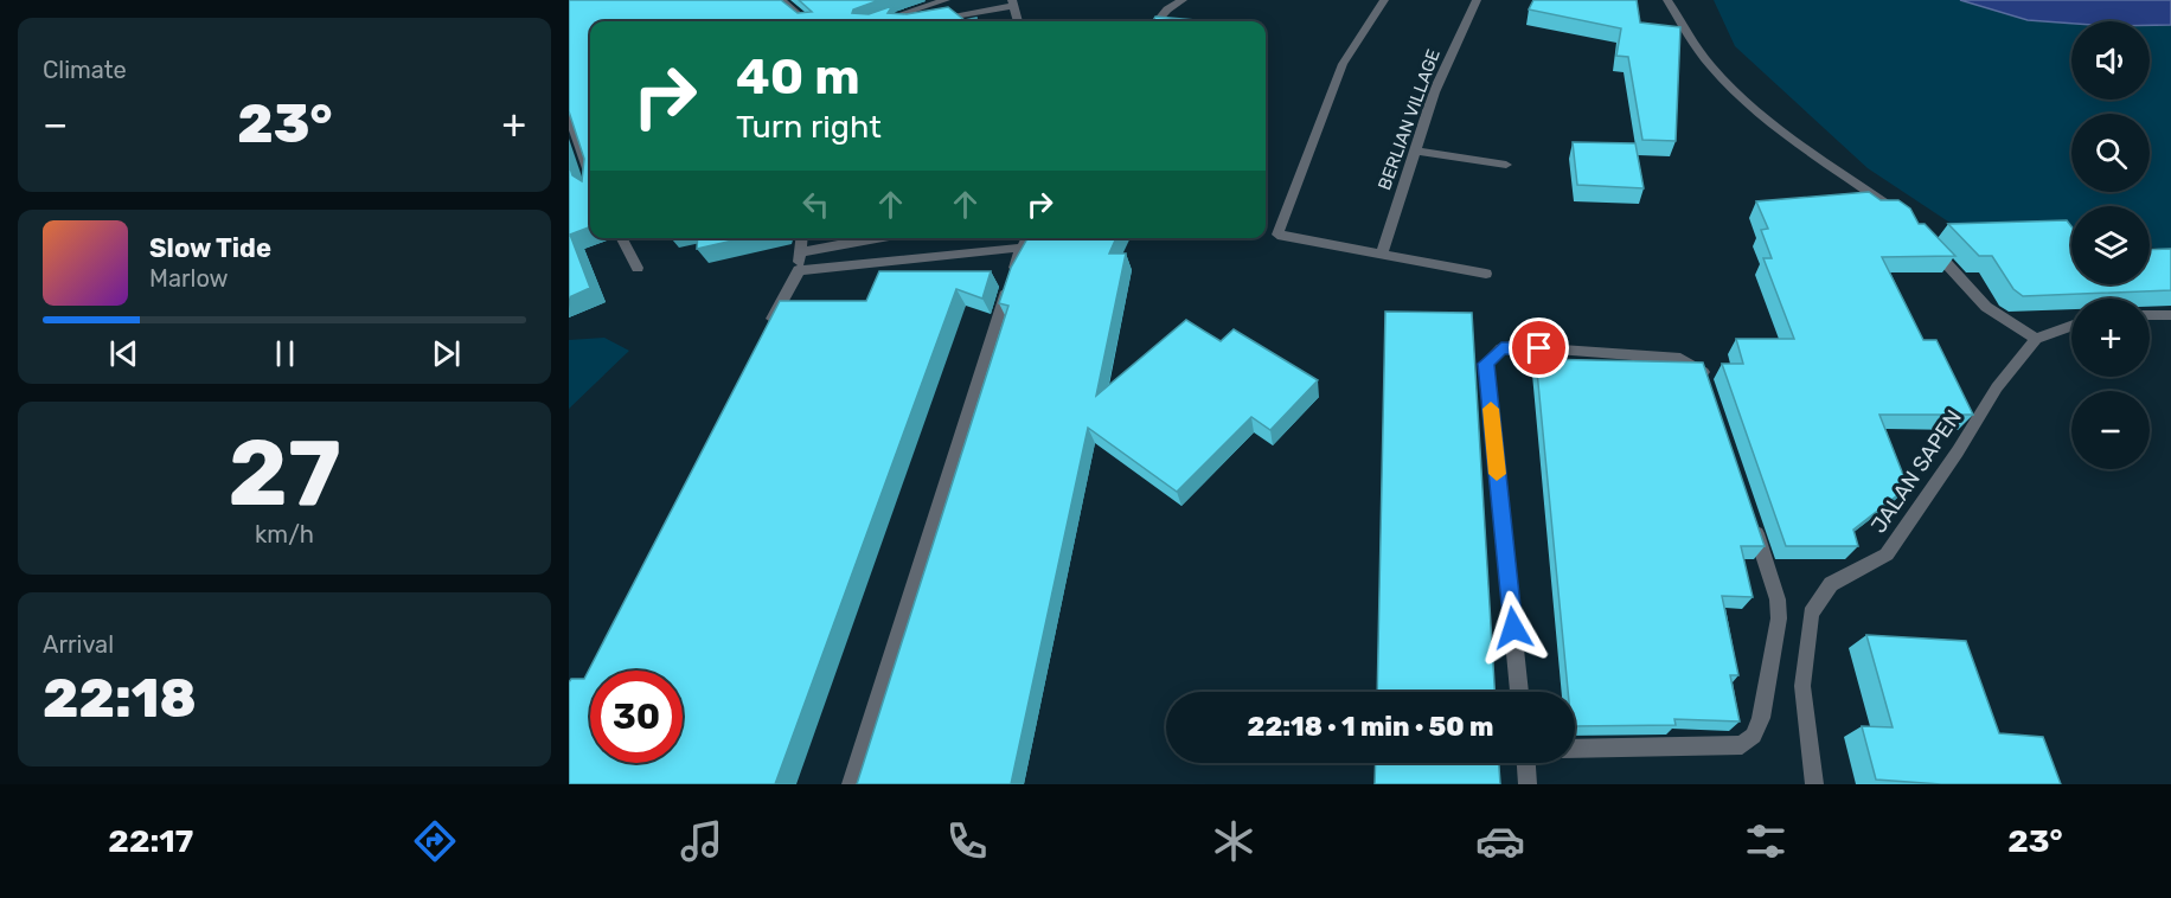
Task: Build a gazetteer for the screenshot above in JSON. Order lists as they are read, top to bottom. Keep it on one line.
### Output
{"streets":{"street":["BERLIAN VILLAGE","JALAN SAPEN"]},"page":{"tile":["Climate",["27","km/h"],["Arrival","22:18"]],"map_buttons":["+","−"],"turn":["40 m","Turn right"],"heat":["−","23°","+"],"song":["Slow Tide","Marlow"],"limit":"30","trip":"22:18 · 1 min · 50 m","tabs":["22:17","23°"]}}
